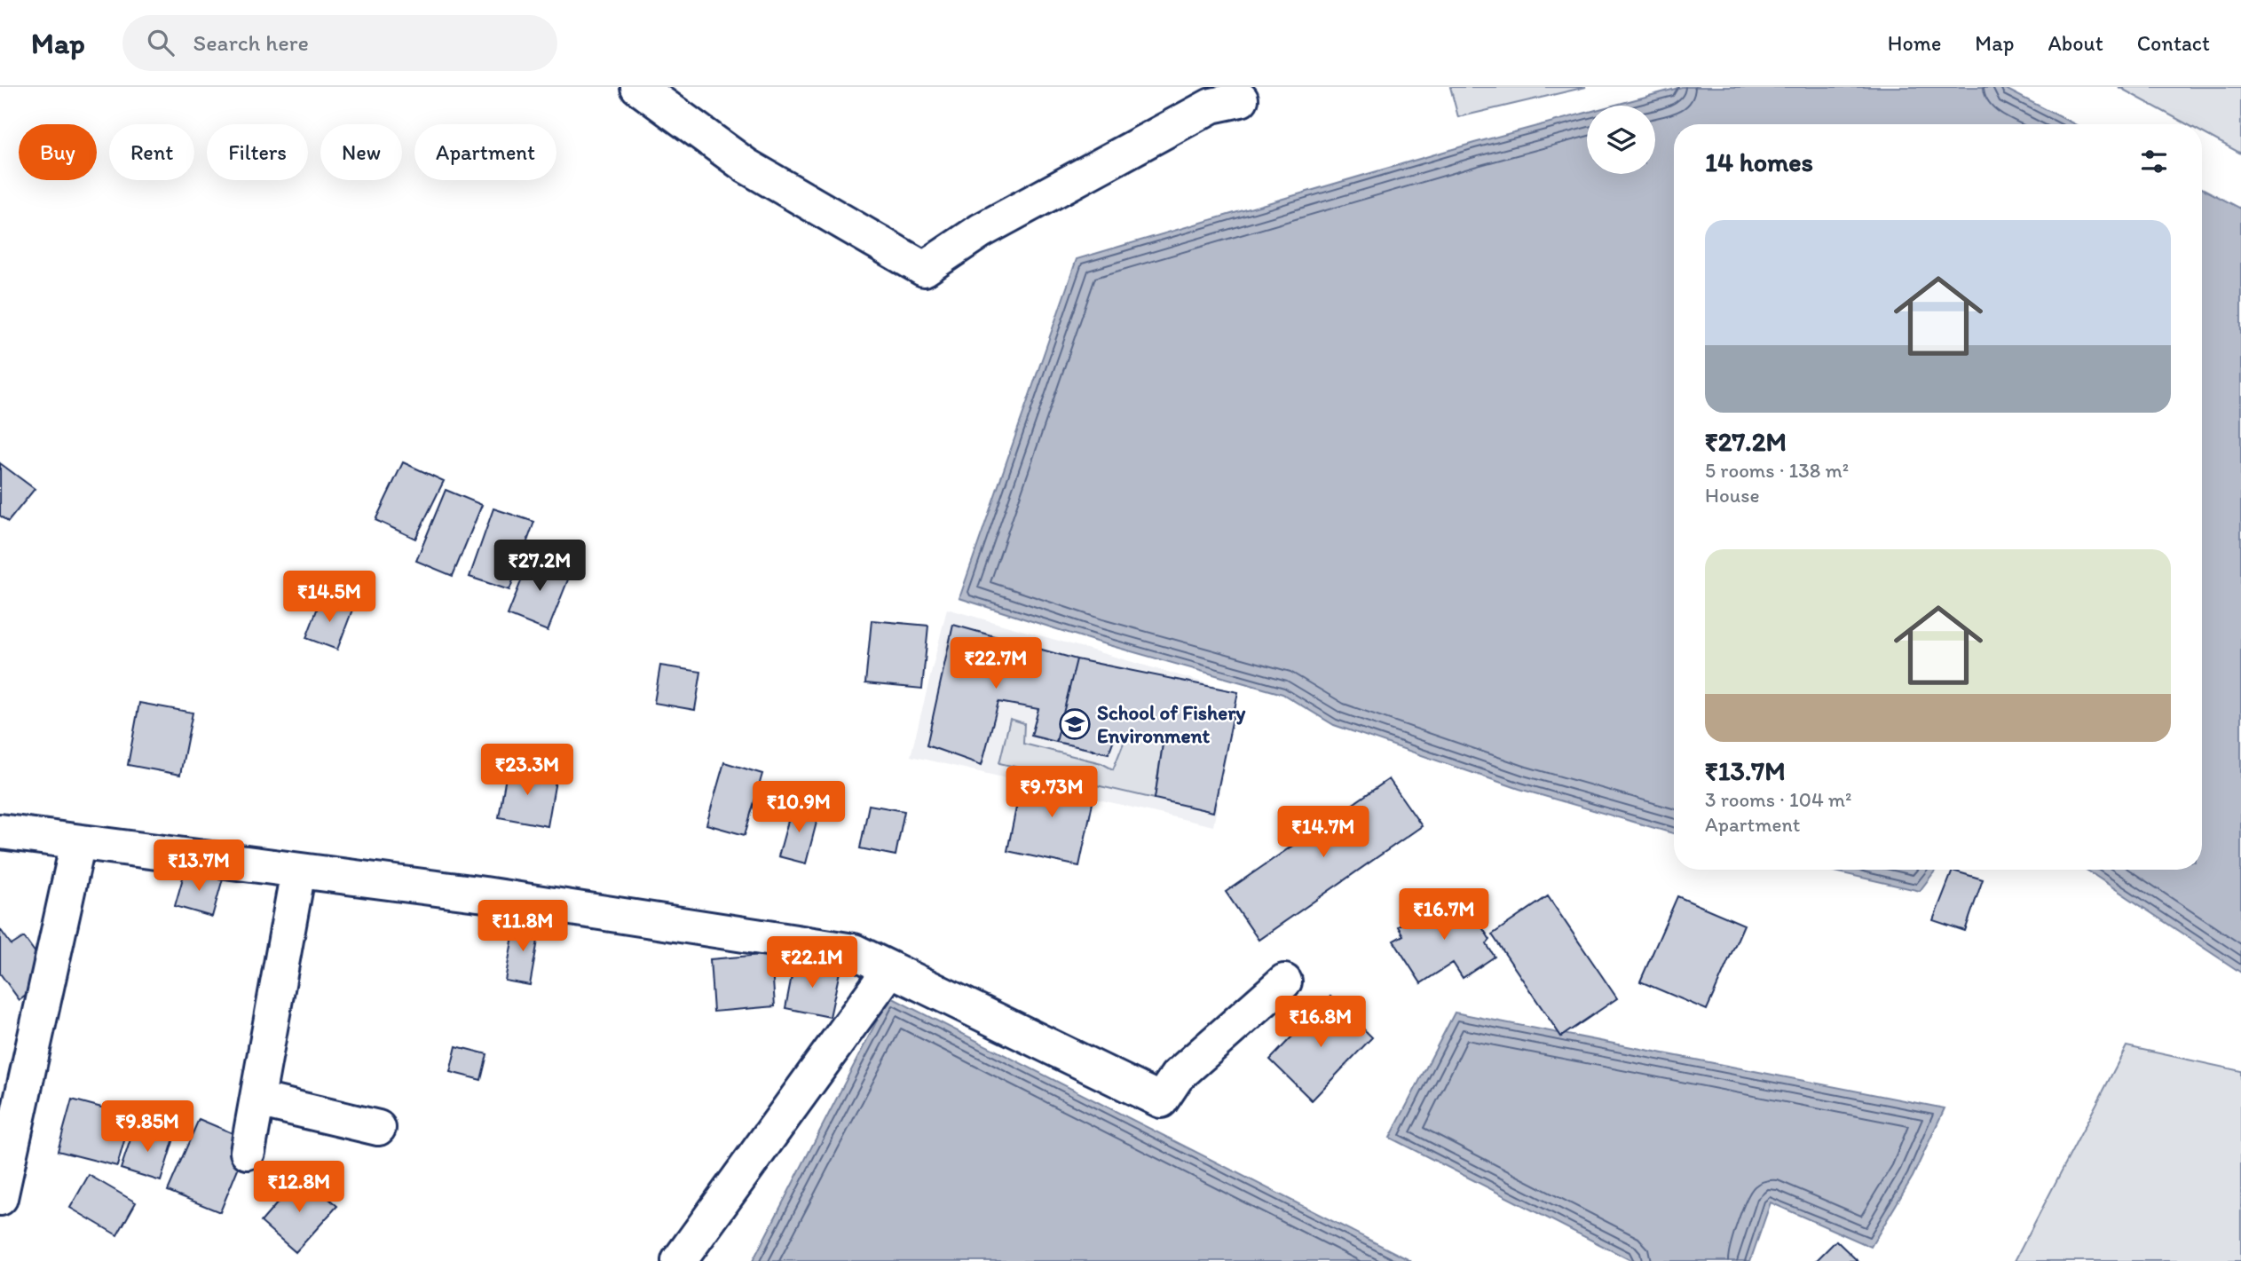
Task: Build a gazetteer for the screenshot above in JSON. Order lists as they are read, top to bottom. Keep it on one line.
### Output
{"places":{"school or university":["School of Fishery Environment"]},"page":{"header":"Map","search":"Search here","nav":["Home","Map","About","Contact"],"chip":["Buy","Rent","Filters","New","Apartment"],"heading":"14 homes","list":[{"name":"₹27.2M","note":"5 rooms · 138 m² · House"},{"name":"₹13.7M","note":"3 rooms · 104 m² · Apartment"}],"price":["₹27.2M","₹14.5M","₹22.7M","₹23.3M","₹9.73M","₹10.9M","₹14.7M","₹13.7M","₹16.7M","₹11.8M","₹22.1M","₹16.8M","₹9.85M","₹12.8M"]}}
